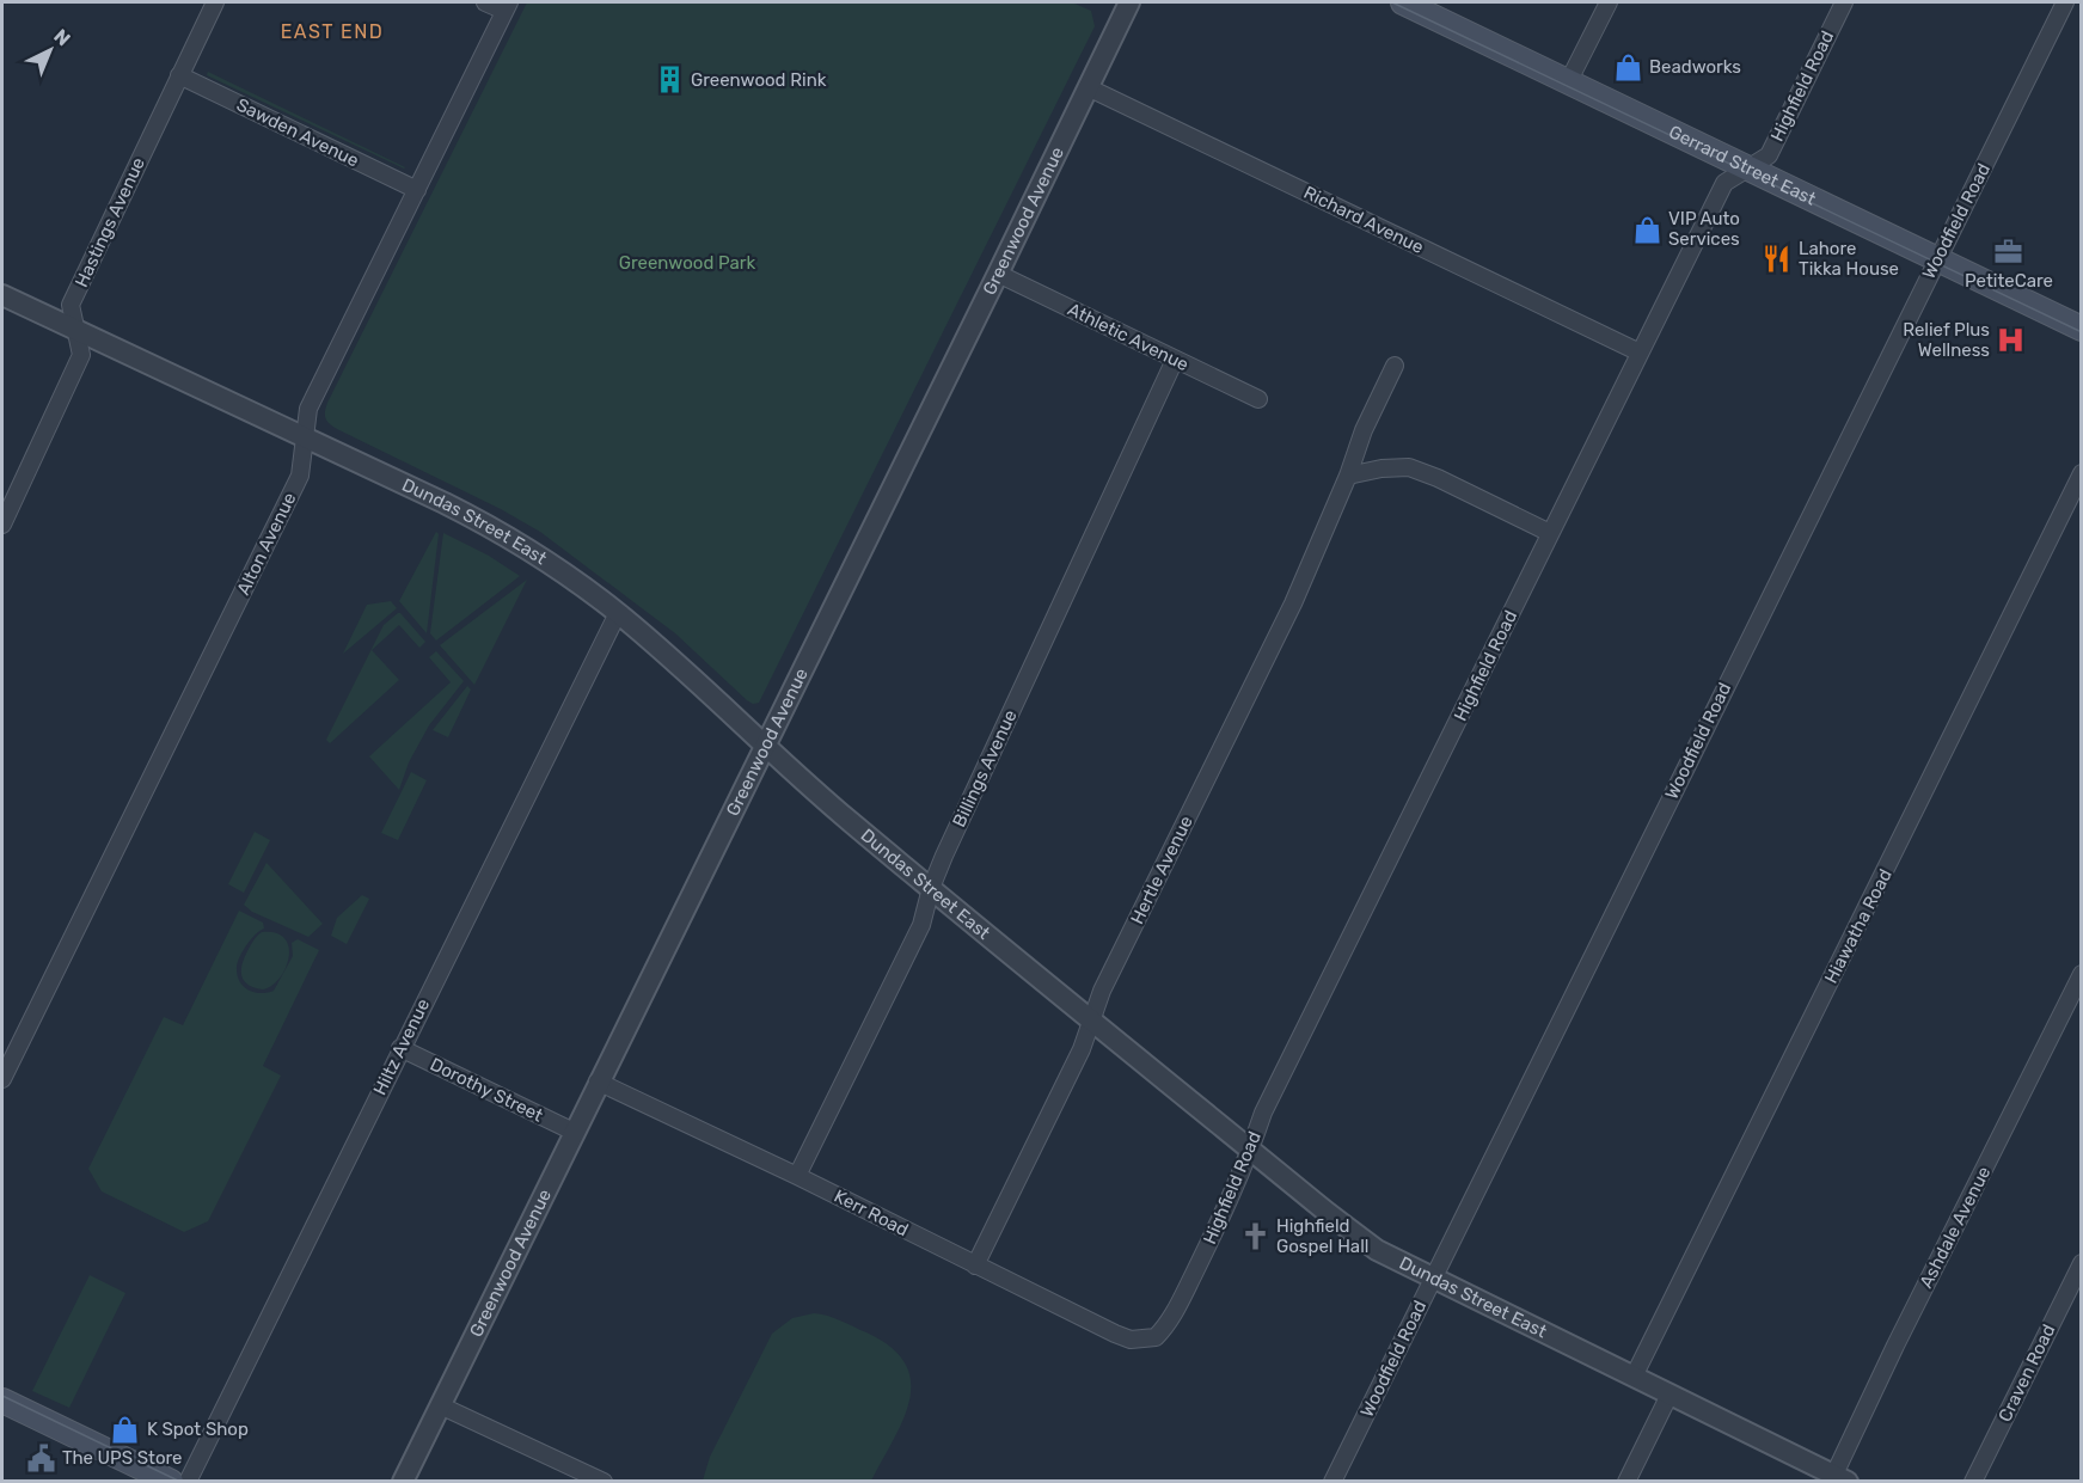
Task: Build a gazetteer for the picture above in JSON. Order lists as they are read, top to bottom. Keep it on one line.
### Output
{"streets":{"main road":["Gerrard Street East"],"street":["Highfield Road","Sawden Avenue","Richard Avenue","Greenwood Avenue","Woodfield Road","Hastings Avenue","Athletic Avenue","Dundas Street East","Alton Avenue","Billings Avenue","Hertle Avenue","Hiawatha Road","Hiltz Avenue","Dorothy Street","Kerr Road","Ashdale Avenue","Craven Road"]},"crossings":[["Highfield Road","Gerrard Street East"],["Highfield Road","Richard Avenue"],["Highfield Road","Dundas Street East"],["Highfield Road","Kerr Road"],["Sawden Avenue","Hastings Avenue"],["Sawden Avenue","Alton Avenue"],["Gerrard Street East","Woodfield Road"],["Richard Avenue","Greenwood Avenue"],["Greenwood Avenue","Athletic Avenue"],["Greenwood Avenue","Dundas Street East"],["Greenwood Avenue","Dorothy Street"],["Greenwood Avenue","Kerr Road"],["Woodfield Road","Dundas Street East"],["Hastings Avenue","Dundas Street East"],["Athletic Avenue","Billings Avenue"],["Dundas Street East","Alton Avenue"],["Dundas Street East","Billings Avenue"],["Dundas Street East","Hertle Avenue"],["Dundas Street East","Hiawatha Road"],["Dundas Street East","Hiltz Avenue"],["Dundas Street East","Ashdale Avenue"],["Billings Avenue","Kerr Road"],["Hertle Avenue","Kerr Road"],["Hiltz Avenue","Dorothy Street"]],"districts":["EAST END"],"parks":["Greenwood Park"],"places":{"shop":["Beadworks","VIP Auto Services","K Spot Shop"],"building":["Greenwood Rink"],"office":["PetiteCare"],"restaurant":["Lahore Tikka House"],"hospital":["Relief Plus Wellness"],"church":["Highfield Gospel Hall"],"public building":["The UPS Store"]},"north":"top right"}
